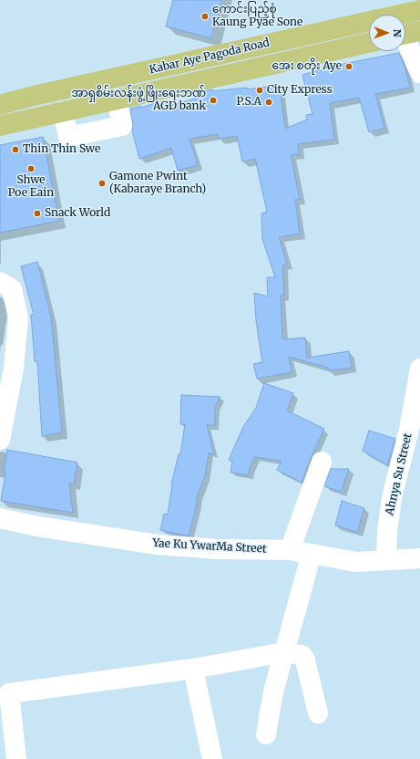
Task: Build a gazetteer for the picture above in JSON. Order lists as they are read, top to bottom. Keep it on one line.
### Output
{"streets":{"main road":["Kabar Aye Pagoda Road"],"street":["Ahnya Su Street","Yae Ku YwarMa Street"]},"crossings":[["Ahnya Su Street","Yae Ku YwarMa Street"]],"places":["ကောင်းပြည့်စုံ Kaung Pyae Sone","အေး စတိုး Aye","City Express","အာရှစိမ်းလန်းဖွံ့ဖြိုးရေးဘဏ် AGD bank","P.S.A","Thin Thin Swe","Shwe Poe Eain","Gamone Pwint (Kabaraye Branch)","Snack World"],"north":"right"}
